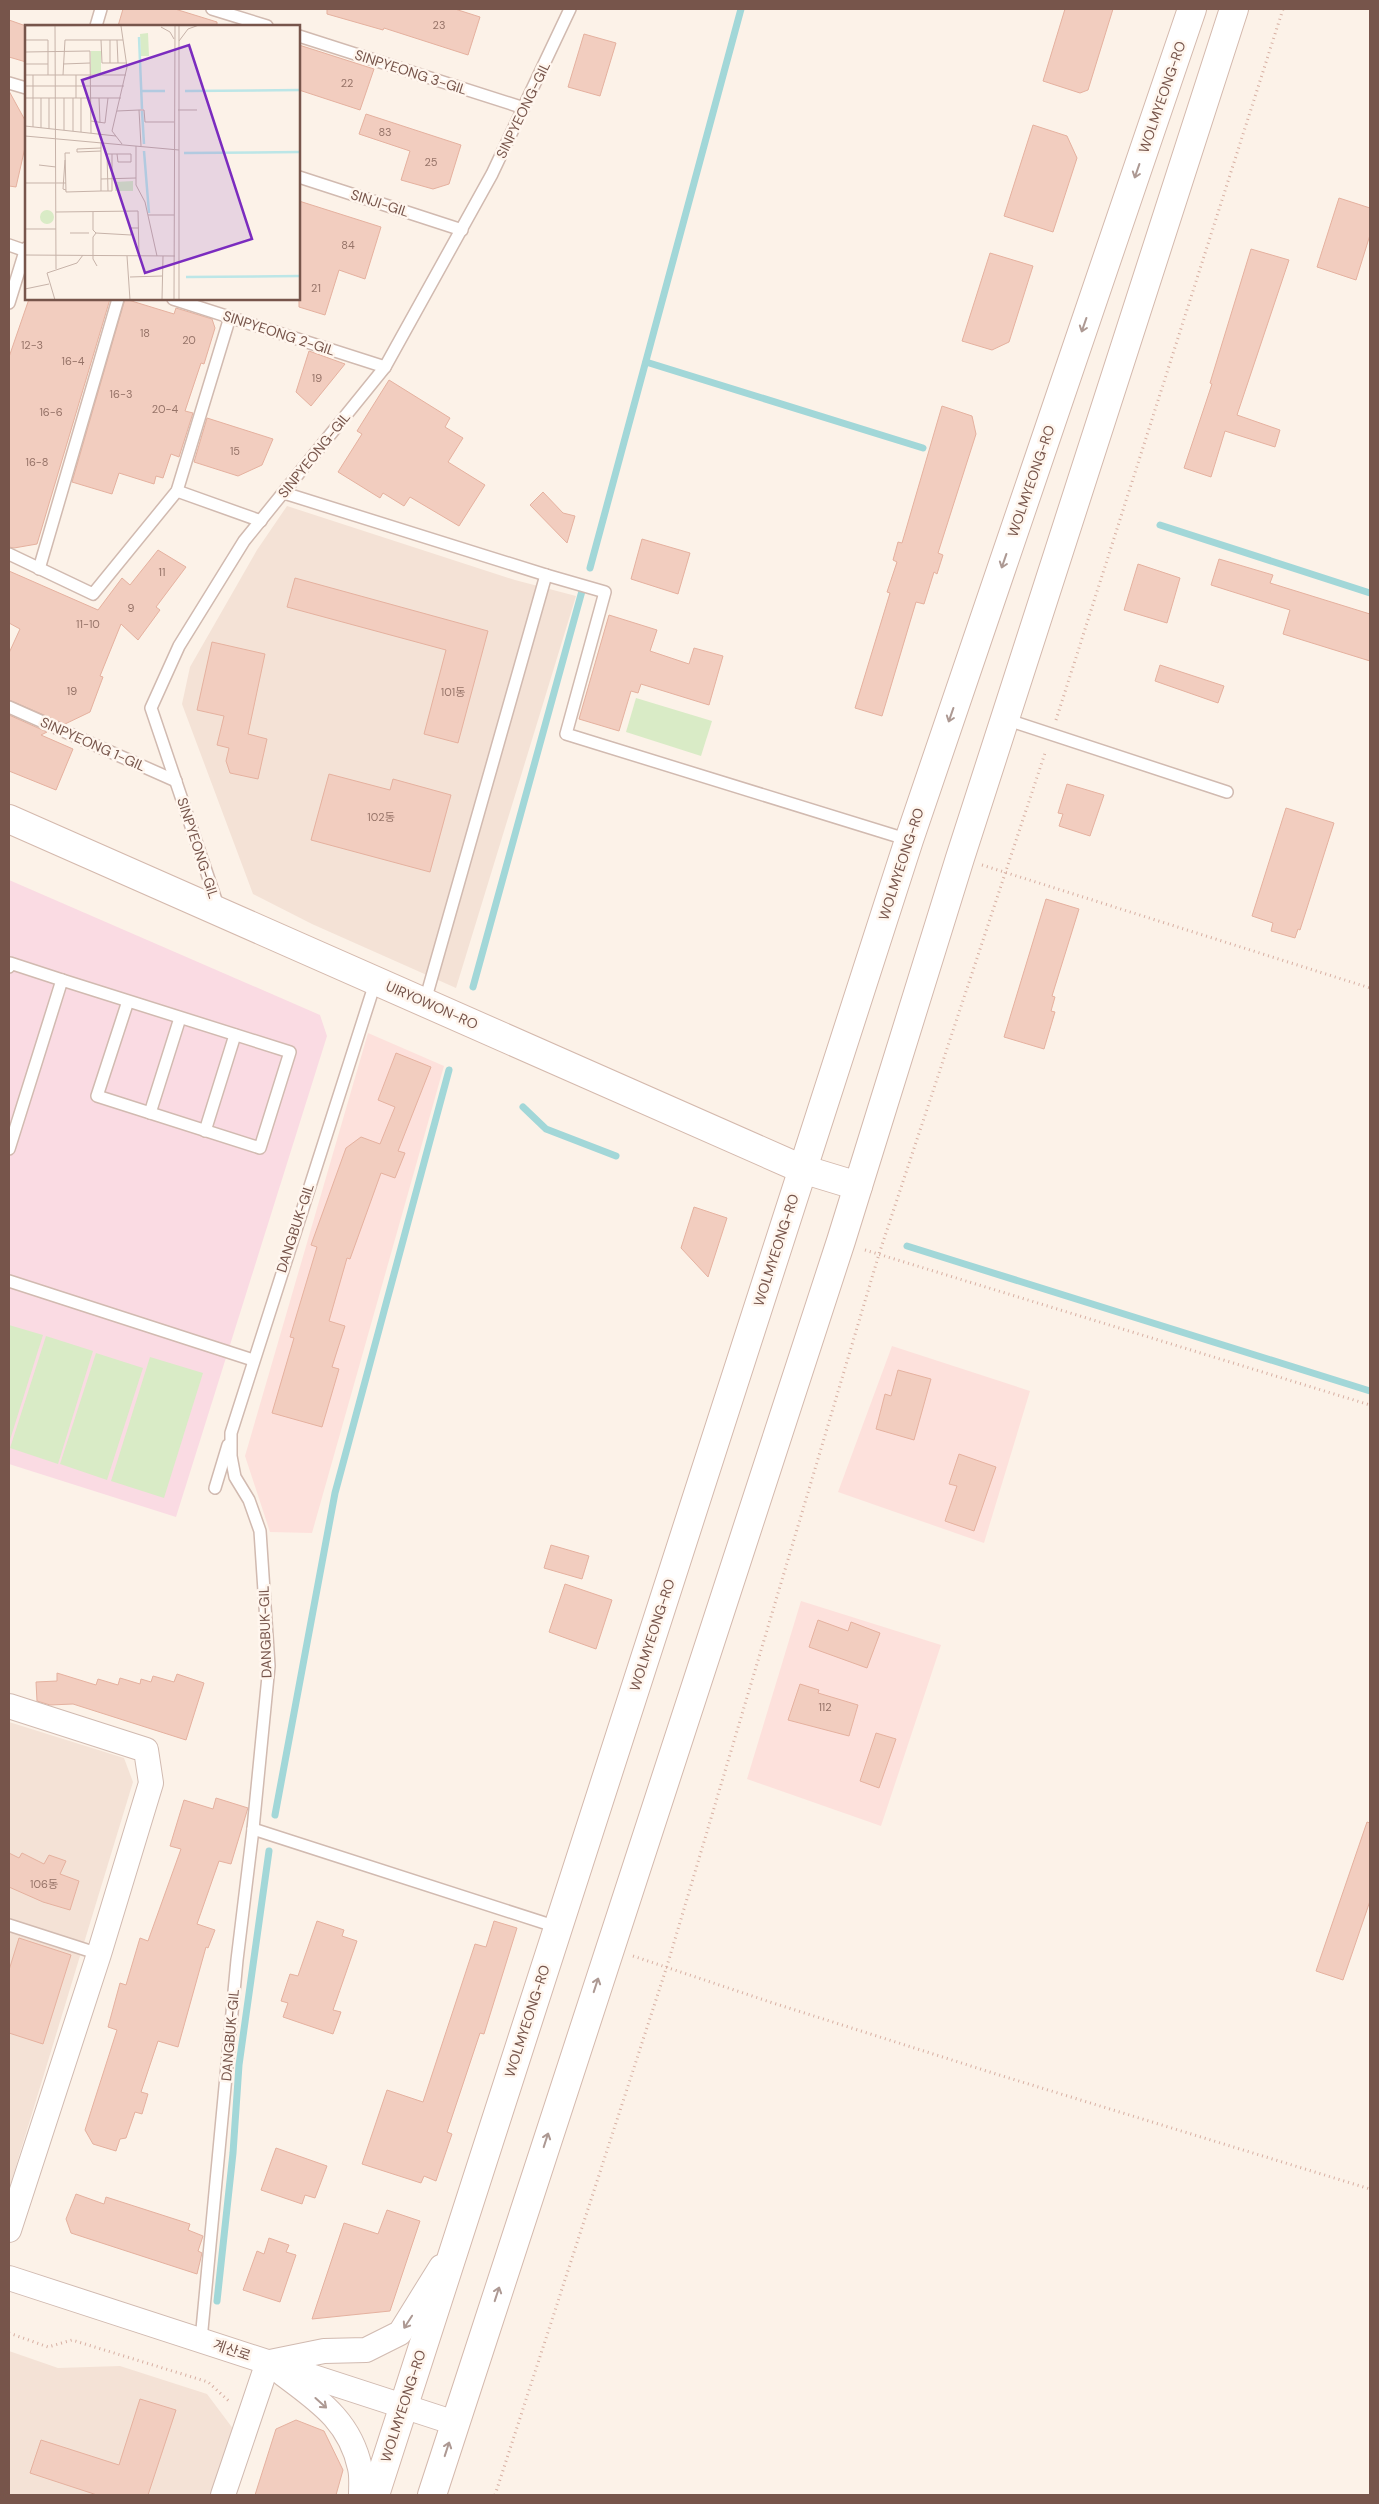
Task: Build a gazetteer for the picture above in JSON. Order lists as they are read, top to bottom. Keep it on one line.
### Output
{"streets":{"street":["WOLMYEONG-RO","UIRYOWON-RO","계산로"],"lane":["SINPYEONG 3-GIL","SINPYEONG-GIL","SINJI-GIL","SINPYEONG 2-GIL","SINPYEONG 1-GIL","DANGBUK-GIL"]},"crossings":[["SINPYEONG 3-GIL","SINPYEONG-GIL"],["WOLMYEONG-RO","UIRYOWON-RO"],["WOLMYEONG-RO","계산로"],["SINPYEONG-GIL","SINJI-GIL"],["SINPYEONG-GIL","SINPYEONG 2-GIL"],["SINPYEONG-GIL","SINPYEONG 1-GIL"],["SINPYEONG-GIL","UIRYOWON-RO"],["UIRYOWON-RO","DANGBUK-GIL"],["DANGBUK-GIL","계산로"]],"house_numbers":["23","22","83","25","84","21","18","20","12-3","16-4","19","16-3","20-4","16-6","15","16-8","11","9","11-10","19","101동","102동","112","106동"]}
